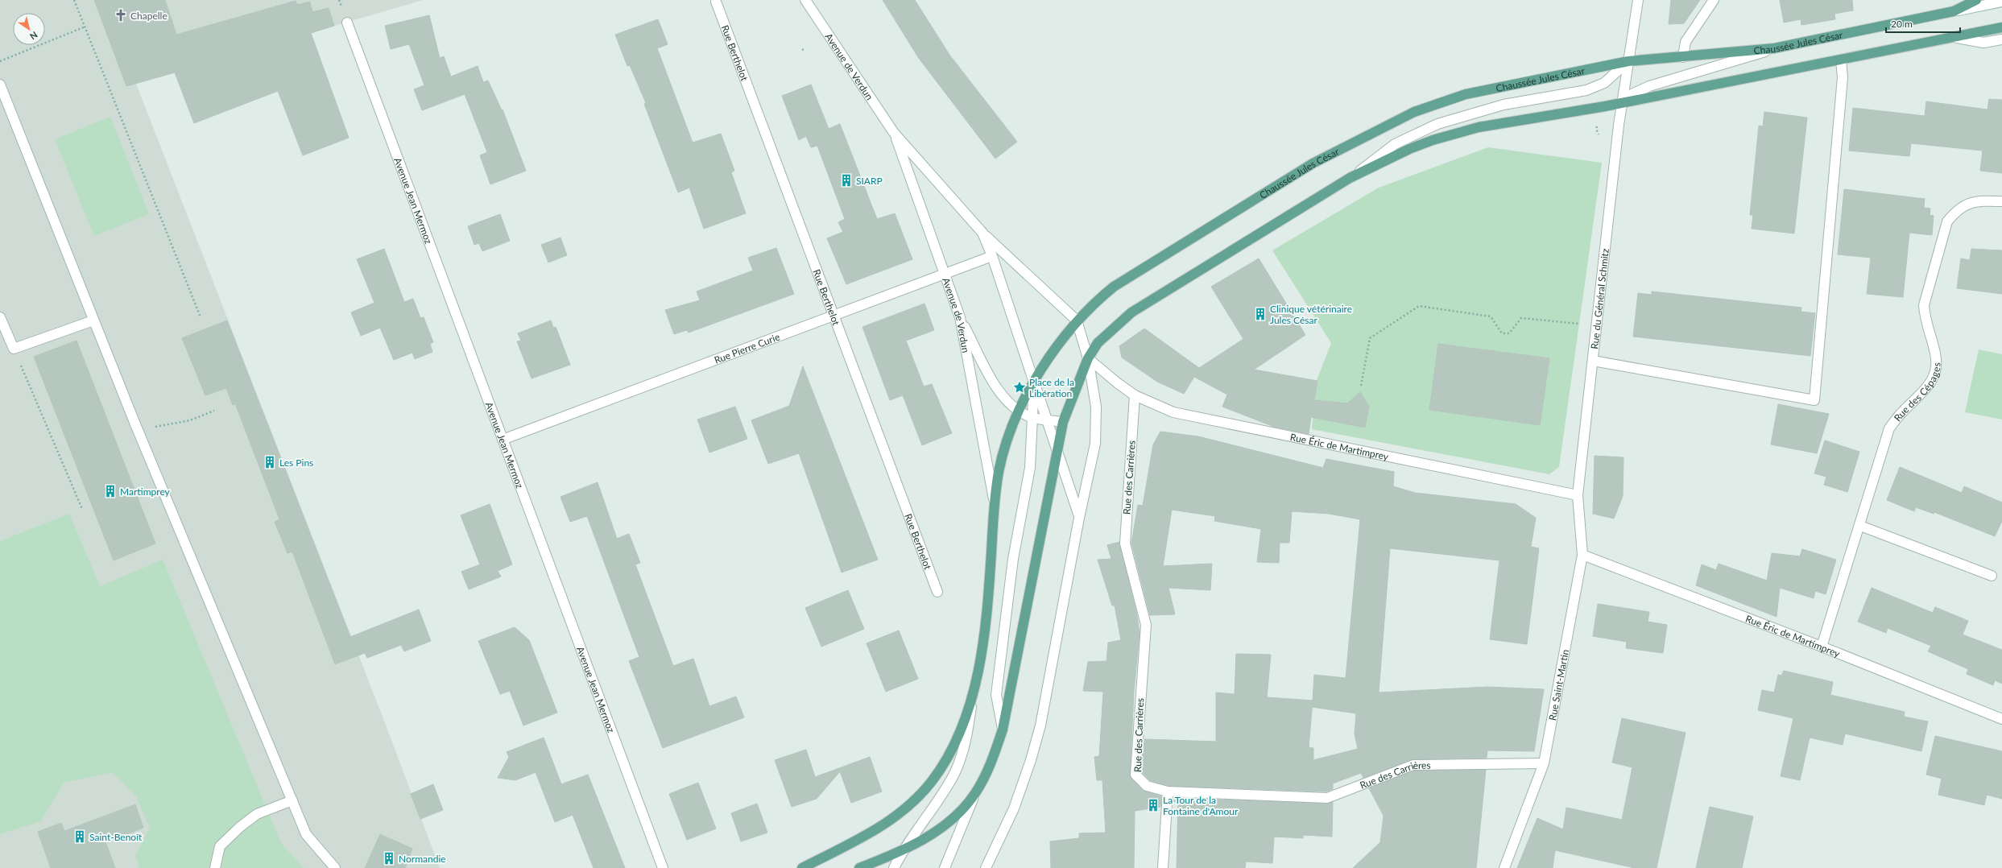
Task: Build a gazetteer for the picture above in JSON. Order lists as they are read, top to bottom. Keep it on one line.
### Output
{"streets":{"main road":["Chaussée Jules César"],"street":["Rue Berthelot","Avenue de Verdun","Avenue Jean Mermoz","Rue du Général Schmitz","Rue Pierre Curie","Rue des Cépages","Rue Éric de Martimprey","Rue des Carrières","Rue Saint-Martin"]},"crossings":[["Chaussée Jules César","Avenue de Verdun"],["Chaussée Jules César","Rue du Général Schmitz"],["Rue Berthelot","Rue Pierre Curie"],["Avenue de Verdun","Rue Pierre Curie"],["Avenue Jean Mermoz","Rue Pierre Curie"],["Rue du Général Schmitz","Rue Éric de Martimprey"],["Rue du Général Schmitz","Rue Saint-Martin"],["Rue des Cépages","Rue Éric de Martimprey"],["Rue Éric de Martimprey","Rue des Carrières"],["Rue Éric de Martimprey","Rue Saint-Martin"],["Rue des Carrières","Rue Saint-Martin"]],"places":{"church":["Chapelle"],"building":["SIARP","Clinique vétérinaire Jules César","Les Pins","Martimprey","La Tour de la Fontaine d'Amour","Saint-Benoît","Normandie"],"place":["Place de la Libération"]},"scale_bar":"20 m","north":"bottom right"}
